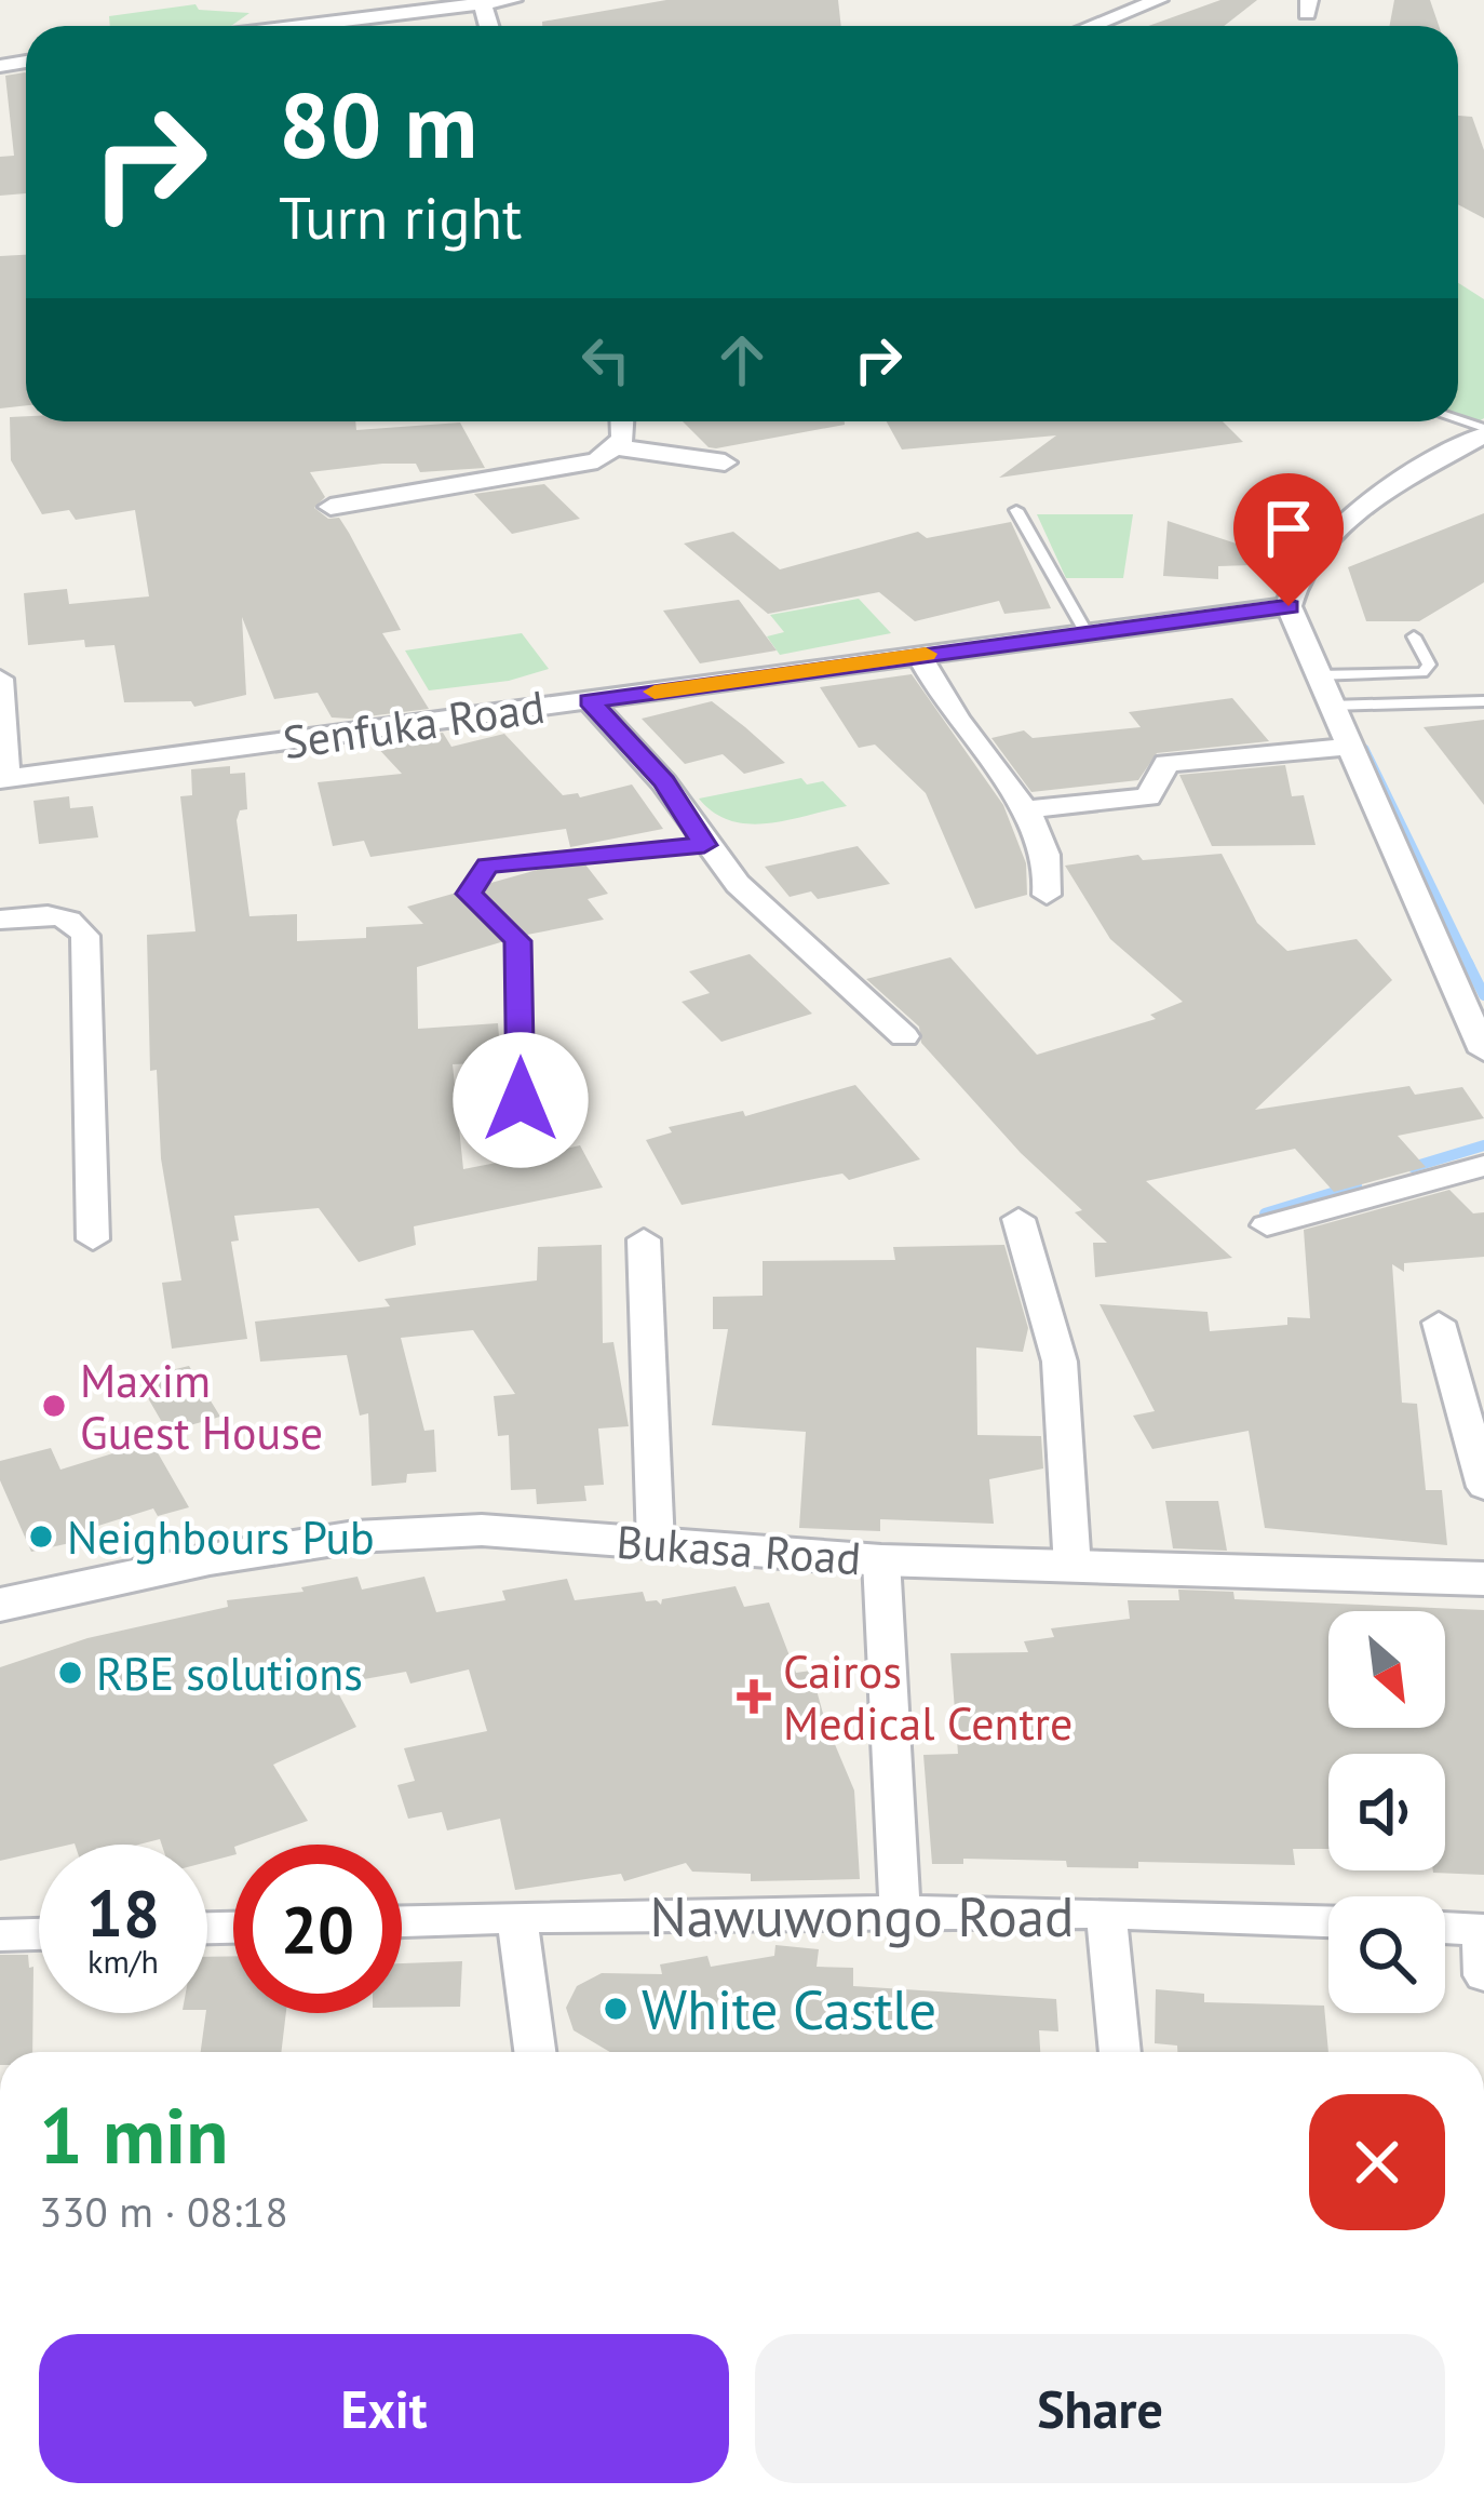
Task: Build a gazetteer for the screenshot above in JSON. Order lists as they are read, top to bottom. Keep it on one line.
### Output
{"streets":{"street":["Senfuka Road","Bukasa Road","Nawuwongo Road"]},"places":{"other":["Maxim Guest House","Neighbours Pub","RBE solutions","White Castle"],"health":["Cairos Medical Centre"]},"north":"bottom right","page":{"turn":["80 m","Turn right"],"speed":"18 km/h","limit":"20","heading":["1 min","330 m · 08:18"],"buttons":["Exit","Share"]}}
